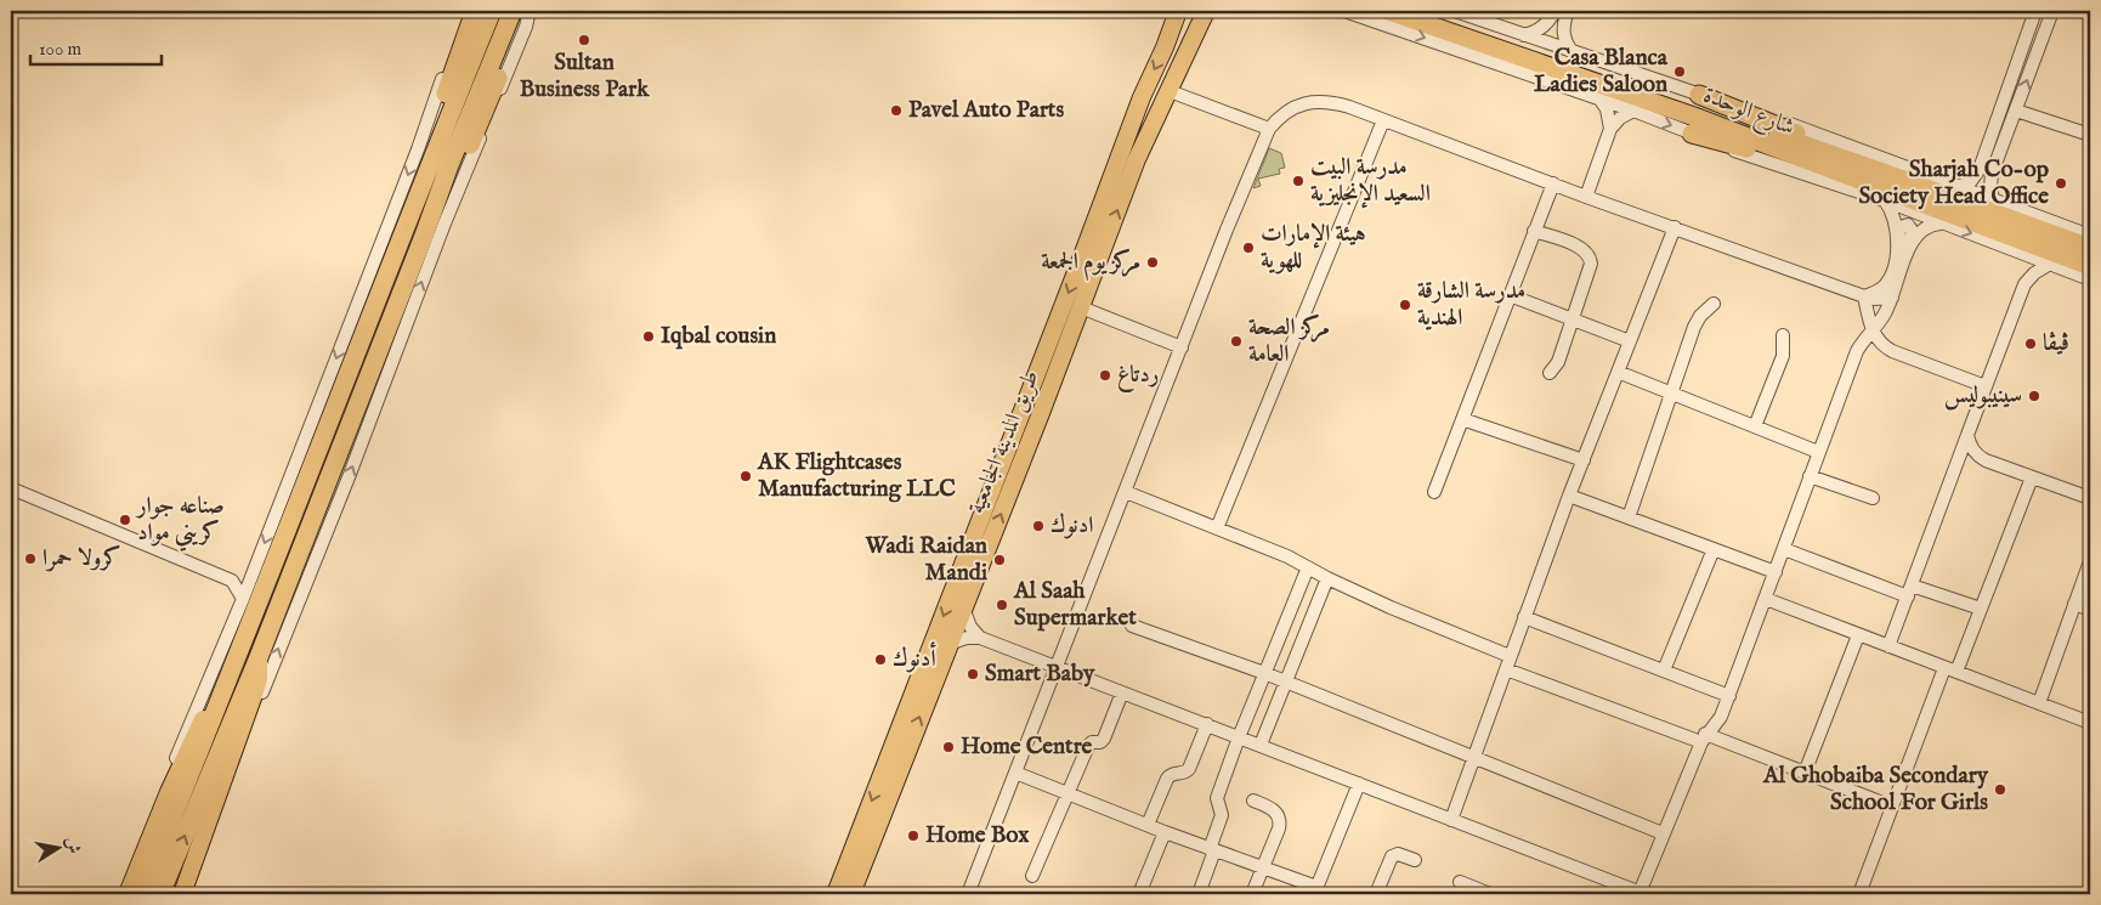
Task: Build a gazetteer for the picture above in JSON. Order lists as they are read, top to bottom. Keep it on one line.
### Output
{"streets":{"highway":["شارع الوحدة"],"main road":["طريق المدينة الجامعية"]},"places":["Sultan Business Park","Casa Blanca Ladies Saloon","Pavel Auto Parts","مدرسة البيت السعيد الإنجليزية","Sharjah Co-op Society Head Office","هيئة الإمارات للهوية","مركز يوم الجمعة","مدرسة الشارقة الهندية","Iqbal cousin","مركز الصحة العامة","ڤيڤا","ردتاغ","سينيبوليس","AK Flightcases Manufacturing LLC","صناعه جوار كريني مواد","ادنوك","كرولا حمرا","Wadi Raidan Mandi","Al Saah Supermarket","أدنوك","Smart Baby","Home Centre","Al Ghobaiba Secondary School For Girls","Home Box"],"scale_bar":"100 m","north":"right"}
